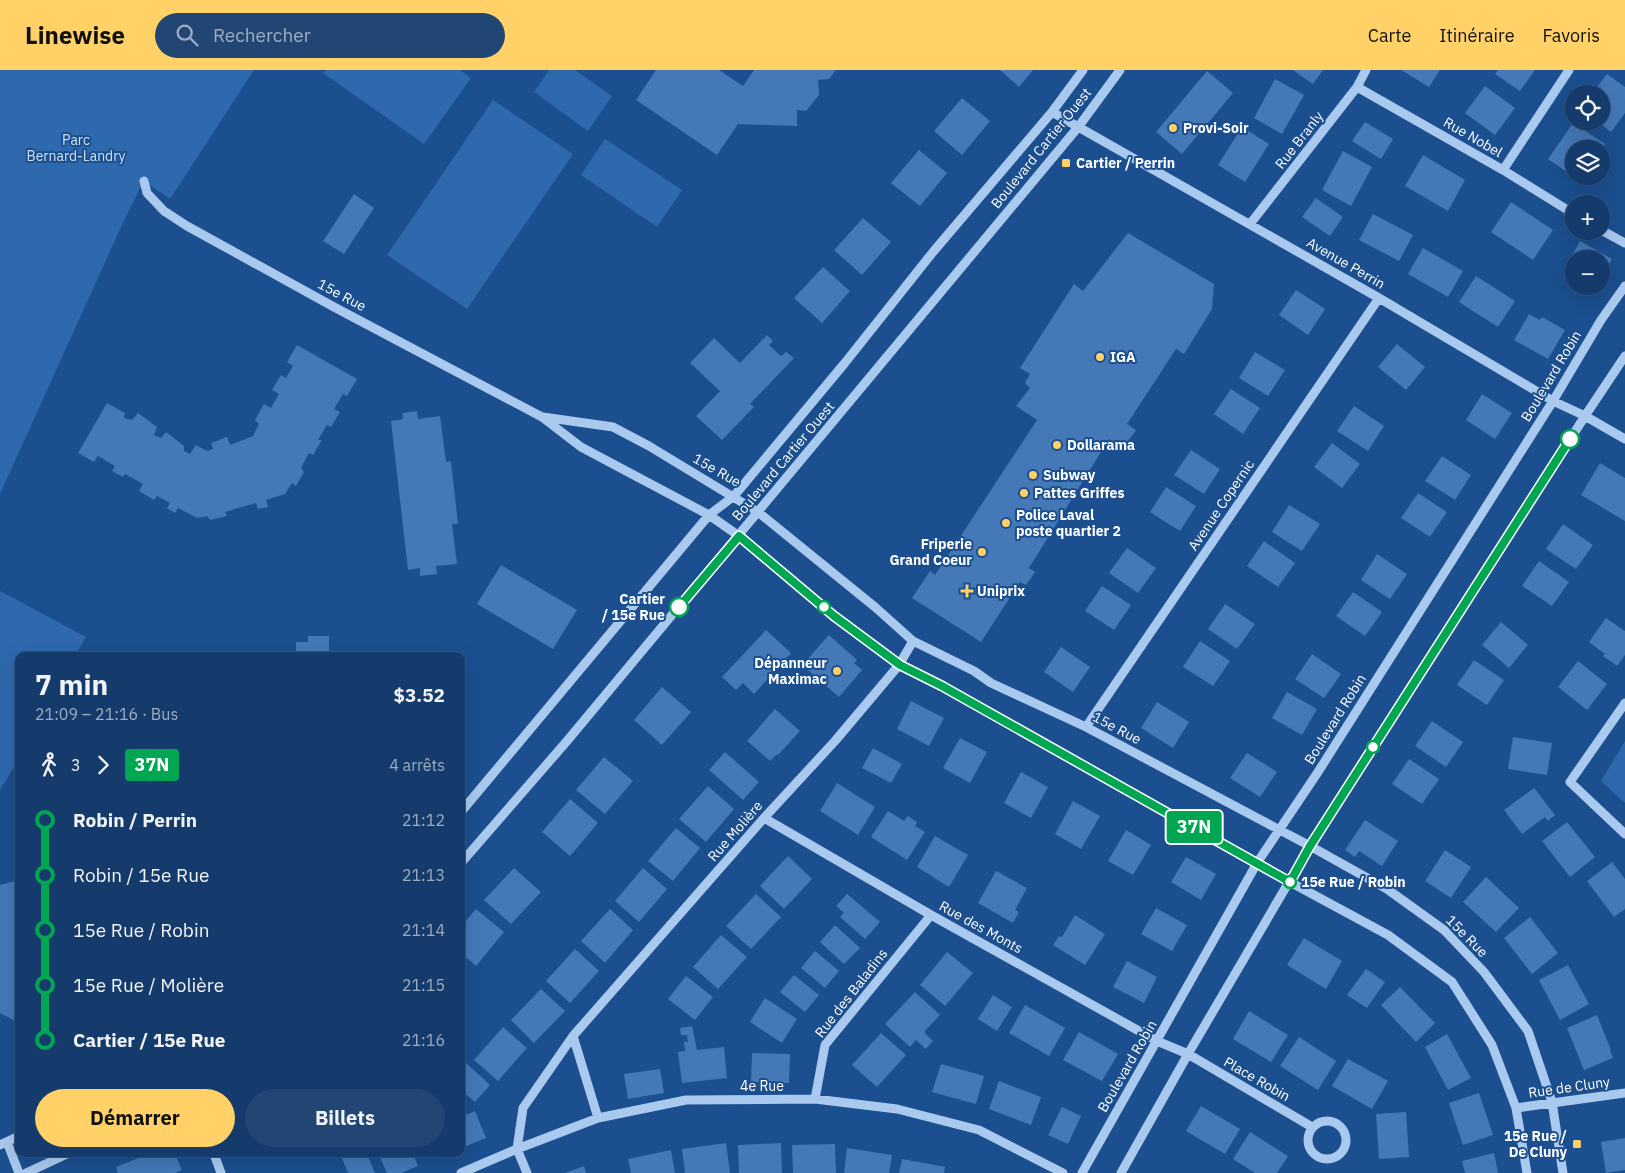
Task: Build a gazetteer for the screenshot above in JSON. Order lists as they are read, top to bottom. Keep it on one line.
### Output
{"streets":{"street":["Rue Nobel","Rue Branly","Boulevard Cartier Ouest","Avenue Perrin","15e Rue","Boulevard Robin","Avenue Copernic","Rue Molière","Rue des Monts","Rue des Baladins","Place Robin","4e Rue","Rue de Cluny"]},"crossings":[["Rue Nobel","Rue Branly"],["Rue Branly","Avenue Perrin"],["Boulevard Cartier Ouest","Avenue Perrin"],["Boulevard Cartier Ouest","15e Rue"],["Avenue Perrin","Boulevard Robin"],["Avenue Perrin","Avenue Copernic"],["15e Rue","Boulevard Robin"],["15e Rue","Avenue Copernic"],["15e Rue","Rue Molière"],["15e Rue","Rue de Cluny"],["Boulevard Robin","Rue des Monts"],["Rue Molière","Rue des Monts"],["Rue Molière","4e Rue"],["Rue des Monts","Rue des Baladins"],["Rue des Monts","Place Robin"],["Rue des Baladins","4e Rue"]],"parks":["Parc Bernard-Landry"],"places":{"other":["Provi-Soir","IGA","Dollarama","Subway","Pattes Griffes","Police Laval poste quartier 2","Friperie Grand Coeur","Cartier / 15e Rue","Dépanneur Maximac","15e Rue / Robin"],"transit":["Cartier / Perrin","15e Rue / De Cluny"],"health":["Uniprix"]},"lines":["bus line 37N"],"page":{"header":"Linewise","search":"Rechercher","nav":["Carte","Itinéraire","Favoris"],"on_map":"37N","map_buttons":["+","−"],"heading":["7 min","21:09 – 21:16 · Bus","$3.52"],"legs":["3","37N","4 arrêts"],"list":[{"name":"Robin / Perrin","value":"21:12"},{"name":"Robin / 15e Rue","value":"21:13"},{"name":"15e Rue / Robin","value":"21:14"},{"name":"15e Rue / Molière","value":"21:15"},{"name":"Cartier / 15e Rue","value":"21:16"}],"buttons":["Démarrer","Billets"]}}
